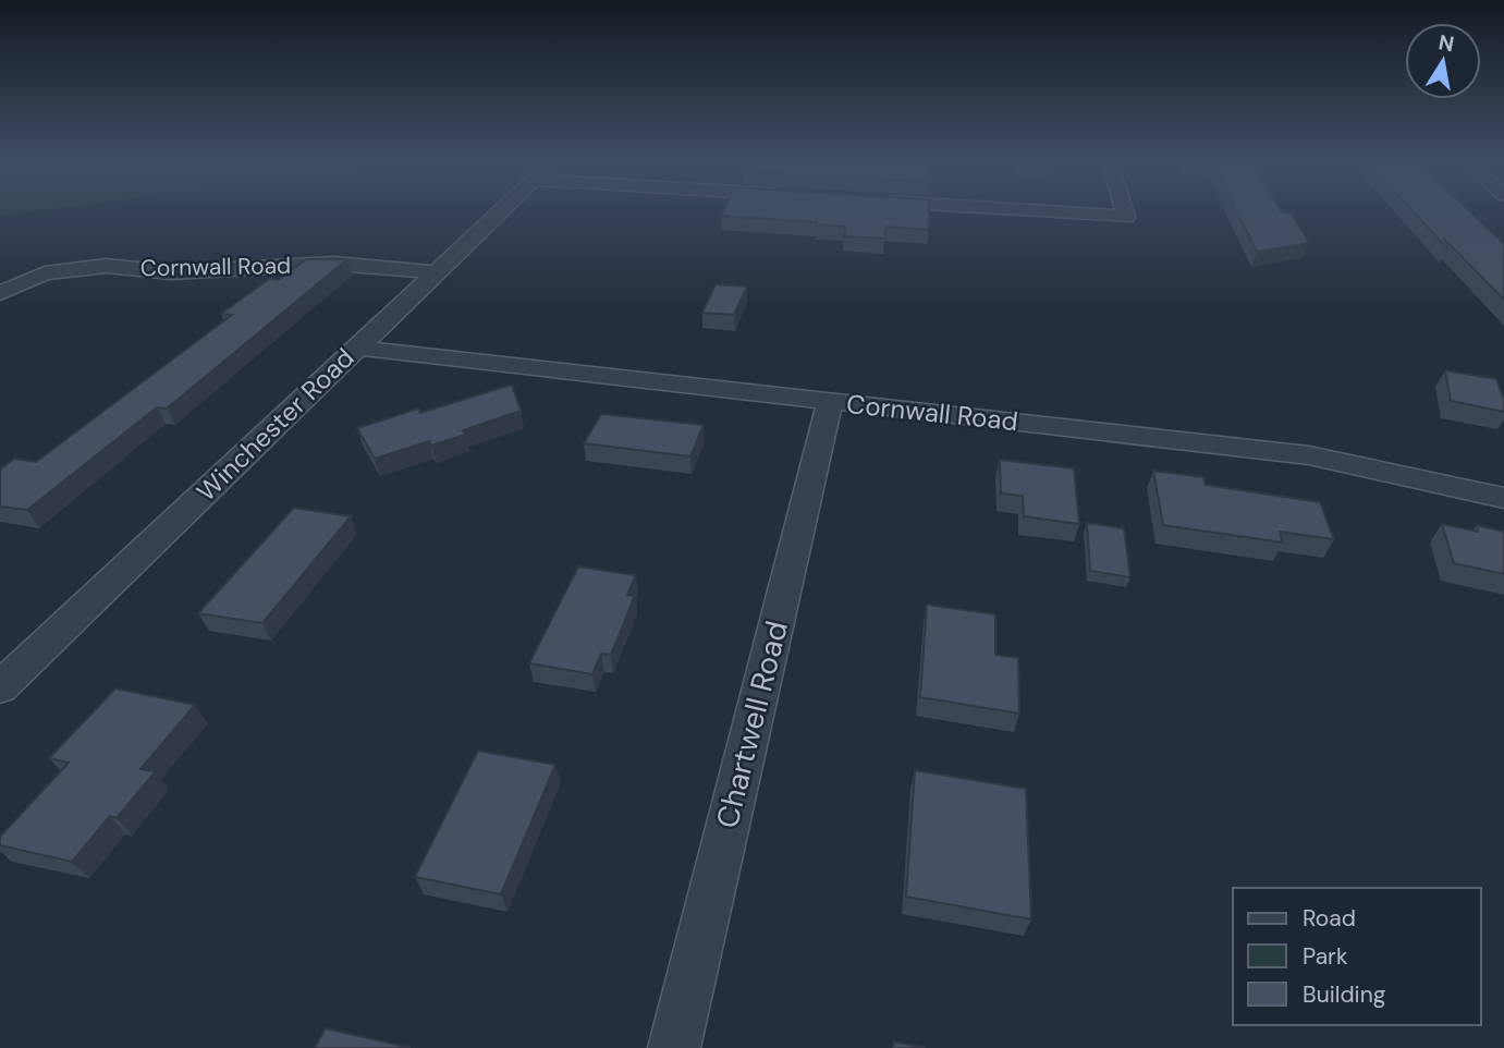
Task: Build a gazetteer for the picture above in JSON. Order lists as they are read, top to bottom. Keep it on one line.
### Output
{"streets":{"street":["Cornwall Road","Winchester Road","Chartwell Road"]},"crossings":[["Cornwall Road","Winchester Road"],["Cornwall Road","Chartwell Road"]],"legend":["Road","Park","Building"],"north":"top"}
